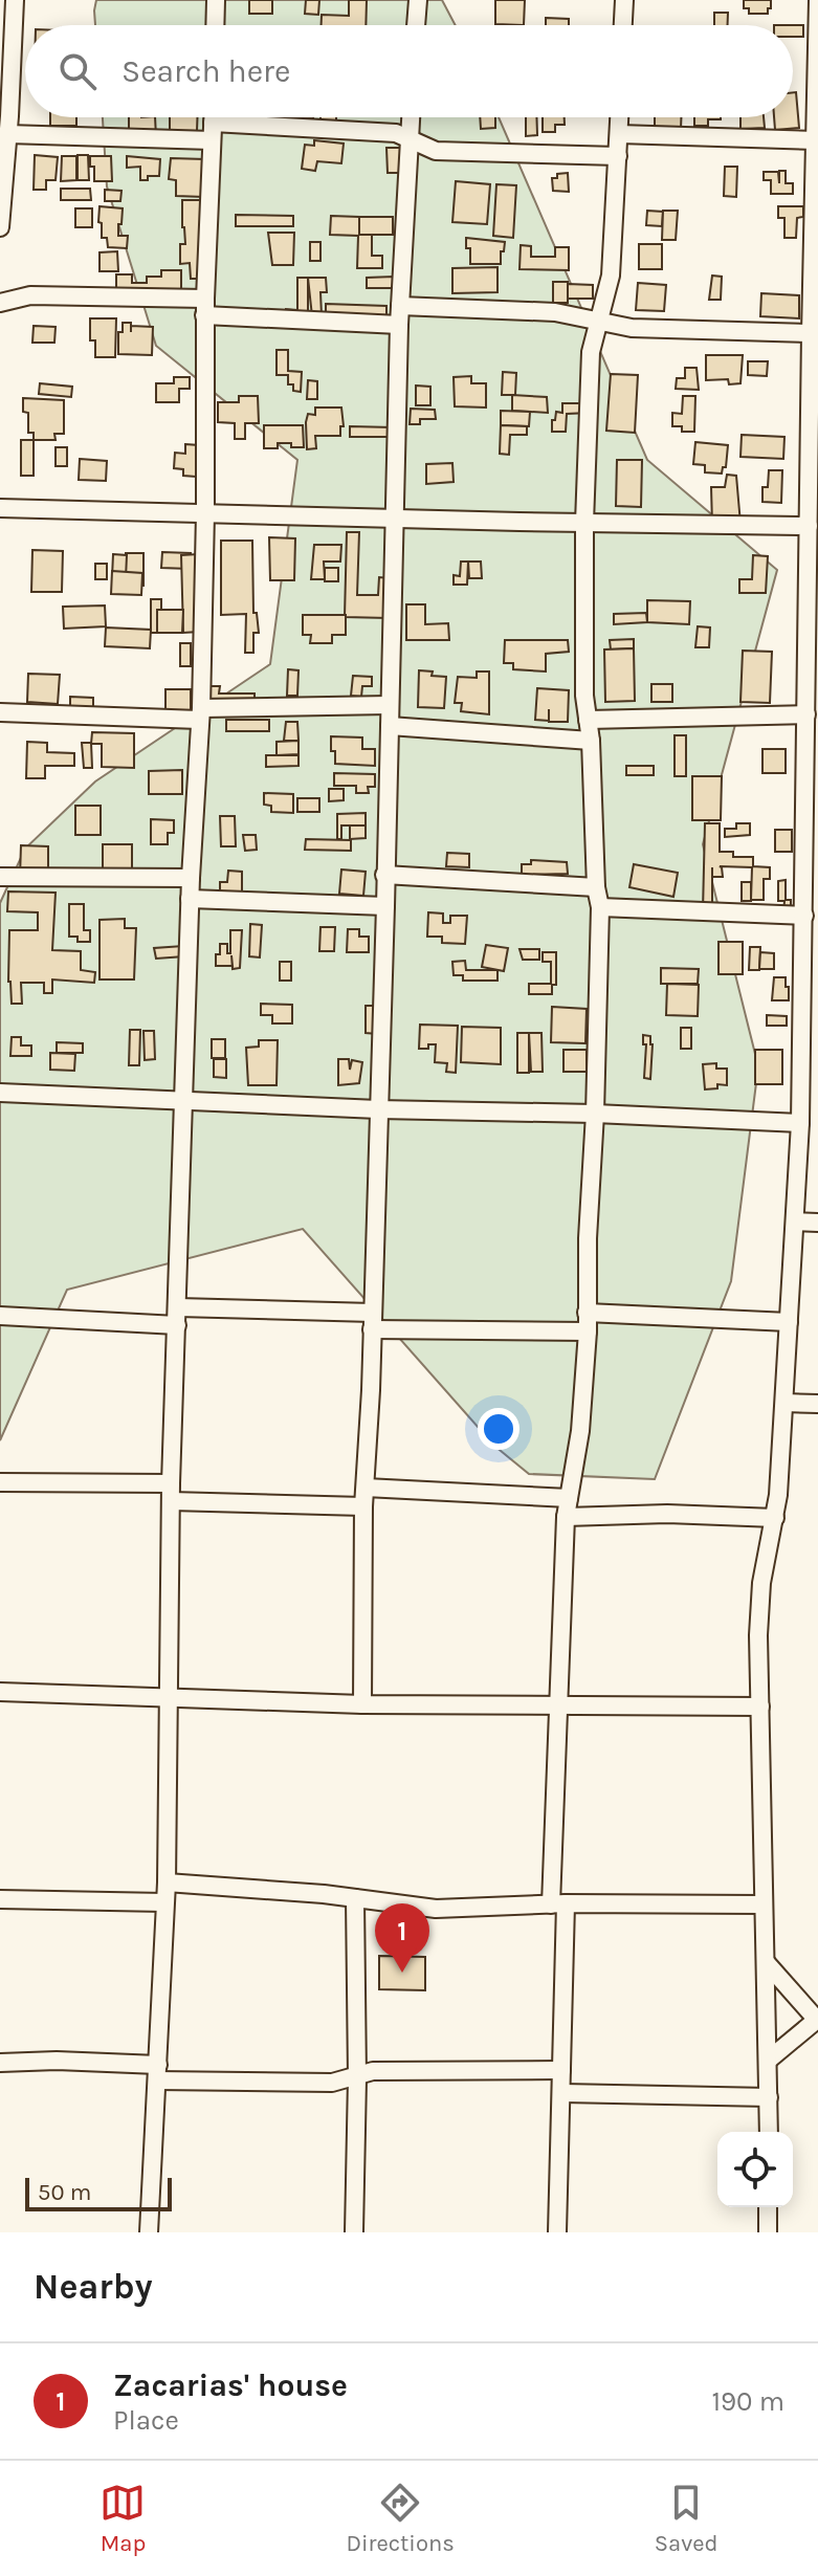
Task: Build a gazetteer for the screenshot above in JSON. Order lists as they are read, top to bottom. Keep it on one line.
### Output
{"scale_bar":"50 m","page":{"search":"Search here","pins":"1","scale":"50 m","heading":"Nearby","list":[{"mark":"1","name":"Zacarias' house","note":"Place","value":"190 m"}],"nav":["Map","Directions","Saved"]}}
